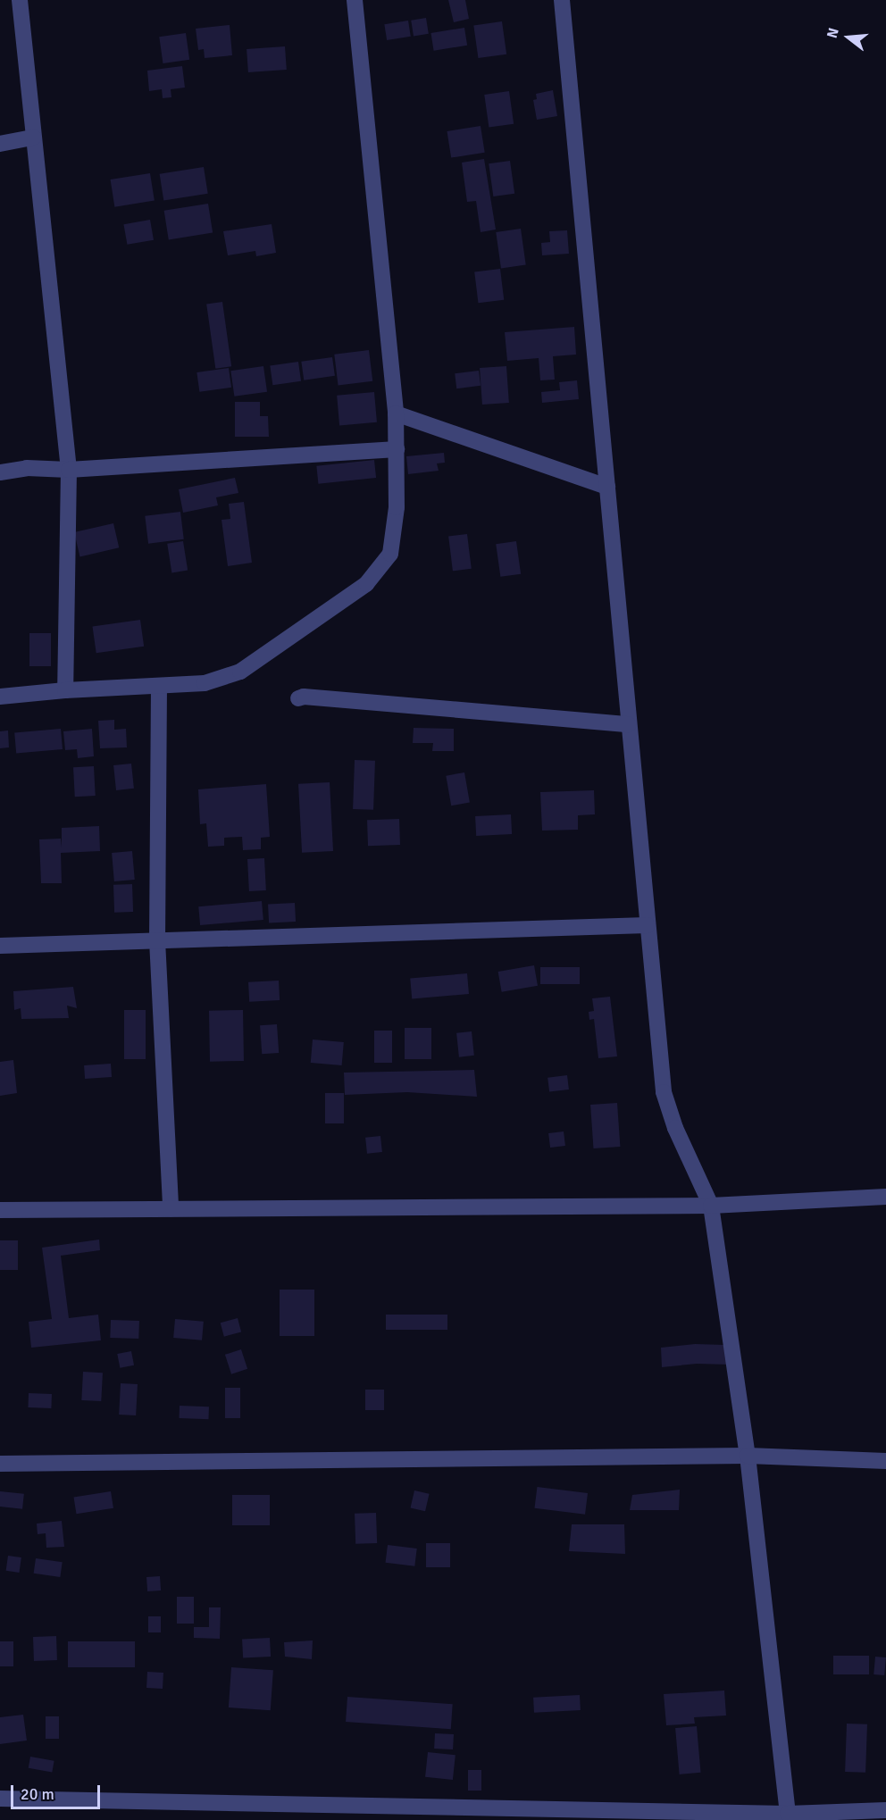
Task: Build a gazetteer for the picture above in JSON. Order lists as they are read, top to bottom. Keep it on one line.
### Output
{"scale_bar":"20 m","north":"left"}
